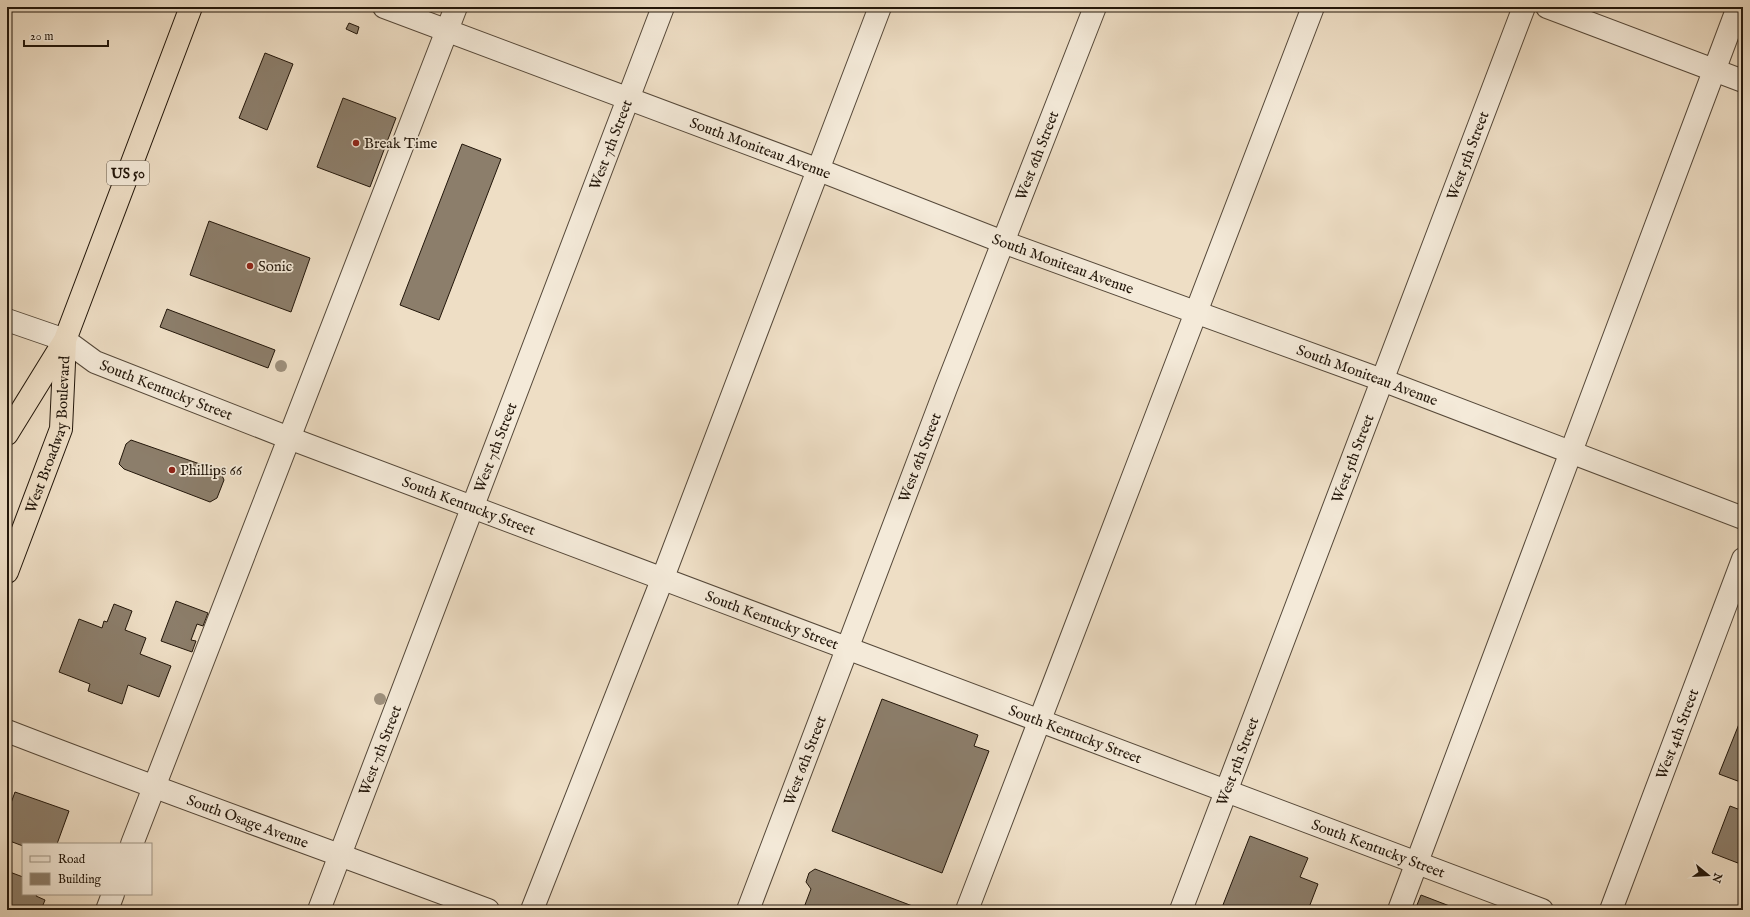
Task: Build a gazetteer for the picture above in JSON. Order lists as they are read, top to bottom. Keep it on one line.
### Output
{"streets":{"highway":["US 50","West Broadway Boulevard"],"street":["West 7th Street","South Moniteau Avenue","West 6th Street","West 5th Street","South Kentucky Street","West 4th Street","South Osage Avenue"]},"crossings":[["West 7th Street","South Moniteau Avenue"],["West 7th Street","South Kentucky Street"],["West 7th Street","South Osage Avenue"],["South Moniteau Avenue","West 6th Street"],["South Moniteau Avenue","West 5th Street"],["West 6th Street","South Kentucky Street"],["West 5th Street","South Kentucky Street"],["South Kentucky Street","West Broadway Boulevard"]],"places":["Break Time","Sonic","Phillips 66"],"legend":["Road","Building"],"scale_bar":"20 m","north":"right"}
